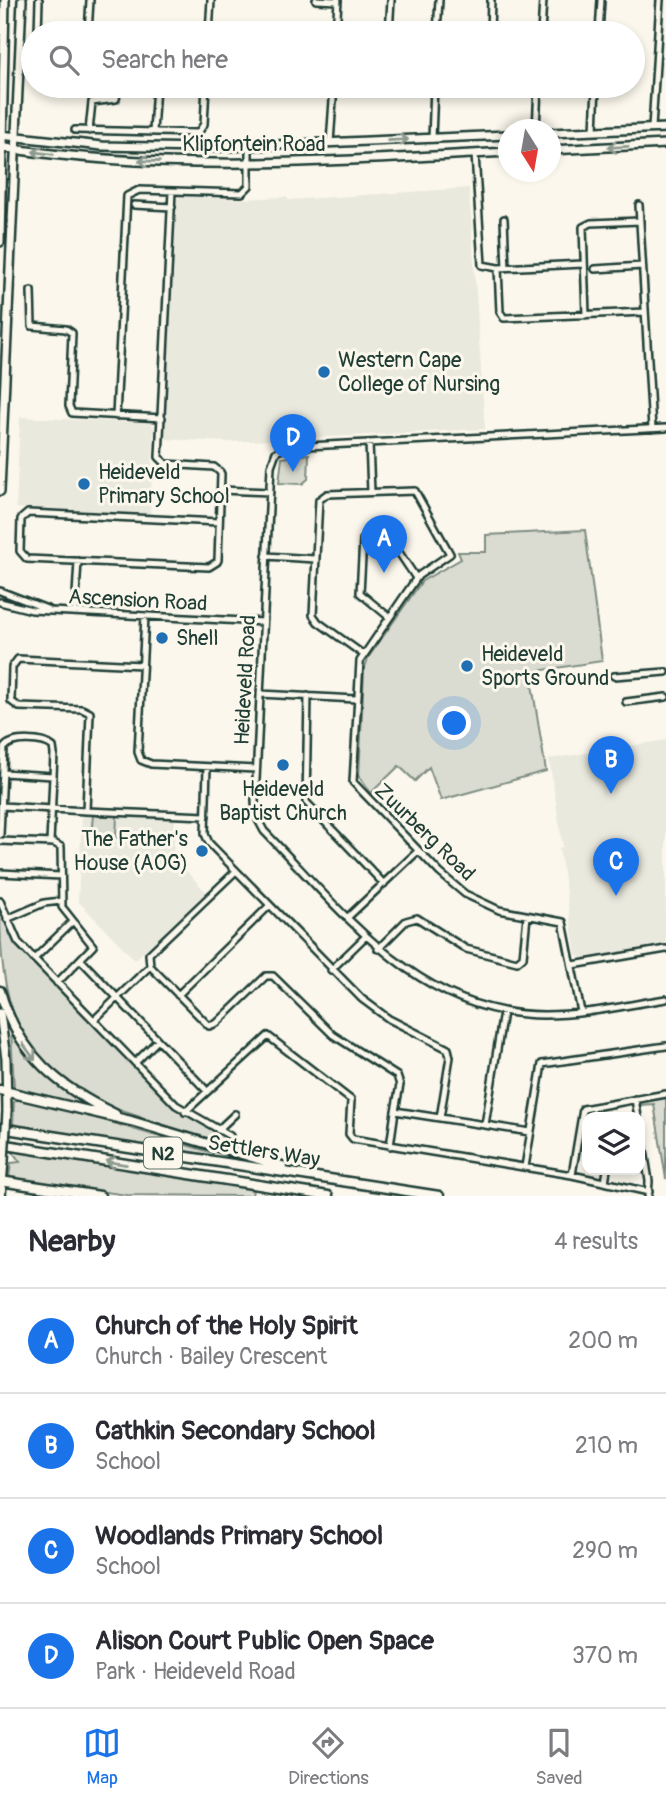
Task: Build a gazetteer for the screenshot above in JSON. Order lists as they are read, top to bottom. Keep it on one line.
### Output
{"streets":{"highway":["Settlers Way","N2"],"main road":["Klipfontein Road"],"street":["Ascension Road","Heideveld Road","Zuurberg Road"]},"crossings":[["Ascension Road","Heideveld Road"],["Heideveld Road","Zuurberg Road"]],"places":["Western Cape College of Nursing","Heideveld Primary School","Shell","Heideveld Sports Ground","Heideveld Baptist Church","The Father's House (AOG)"],"north":"bottom","page":{"search":"Search here","pins":["D","A","B","C"],"heading":["Nearby","4 results"],"list":[{"mark":"A","name":"Church of the Holy Spirit","note":"Church · Bailey Crescent","value":"200 m"},{"mark":"B","name":"Cathkin Secondary School","note":"School","value":"210 m"},{"mark":"C","name":"Woodlands Primary School","note":"School","value":"290 m"},{"mark":"D","name":"Alison Court Public Open Space","note":"Park · Heideveld Road","value":"370 m"}],"nav":["Map","Directions","Saved"]}}
